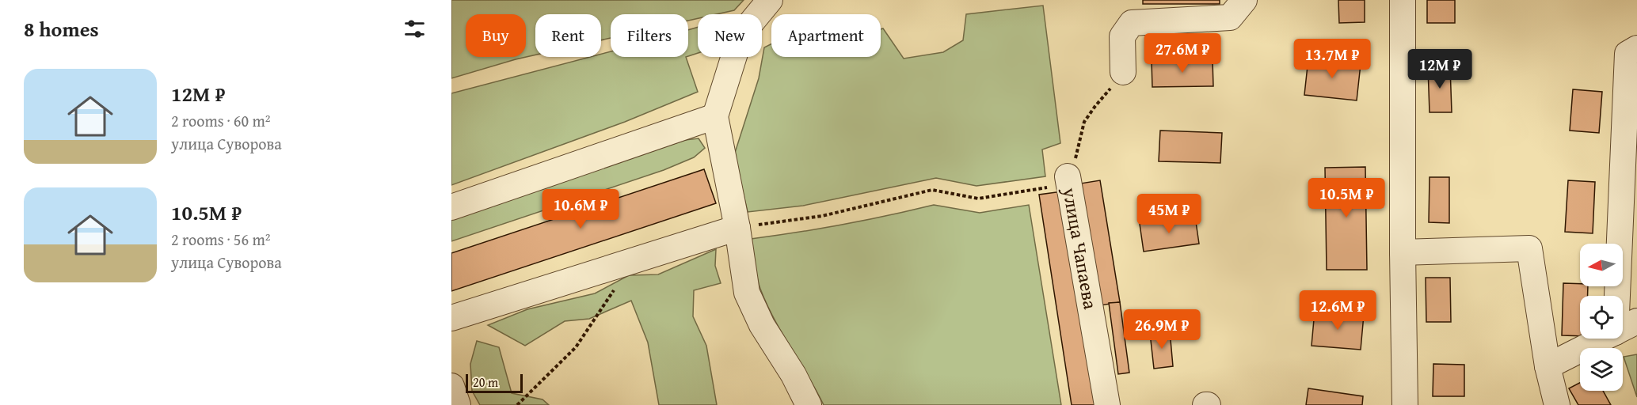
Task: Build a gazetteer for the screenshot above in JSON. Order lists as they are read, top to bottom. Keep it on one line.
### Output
{"streets":{"street":["улица Чапаева"]},"scale_bar":"20 m","north":"left","page":{"heading":"8 homes","chip":["Buy","Rent","Filters","New","Apartment"],"price":["27.6M ₽","13.7M ₽","12M ₽","10.5M ₽","10.6M ₽","45M ₽","12.6M ₽","26.9M ₽"],"list":[{"name":"12M ₽","note":"2 rooms · 60 m² · улица Суворова"},{"name":"10.5M ₽","note":"2 rooms · 56 m² · улица Суворова"}],"scale":"20 m"}}
